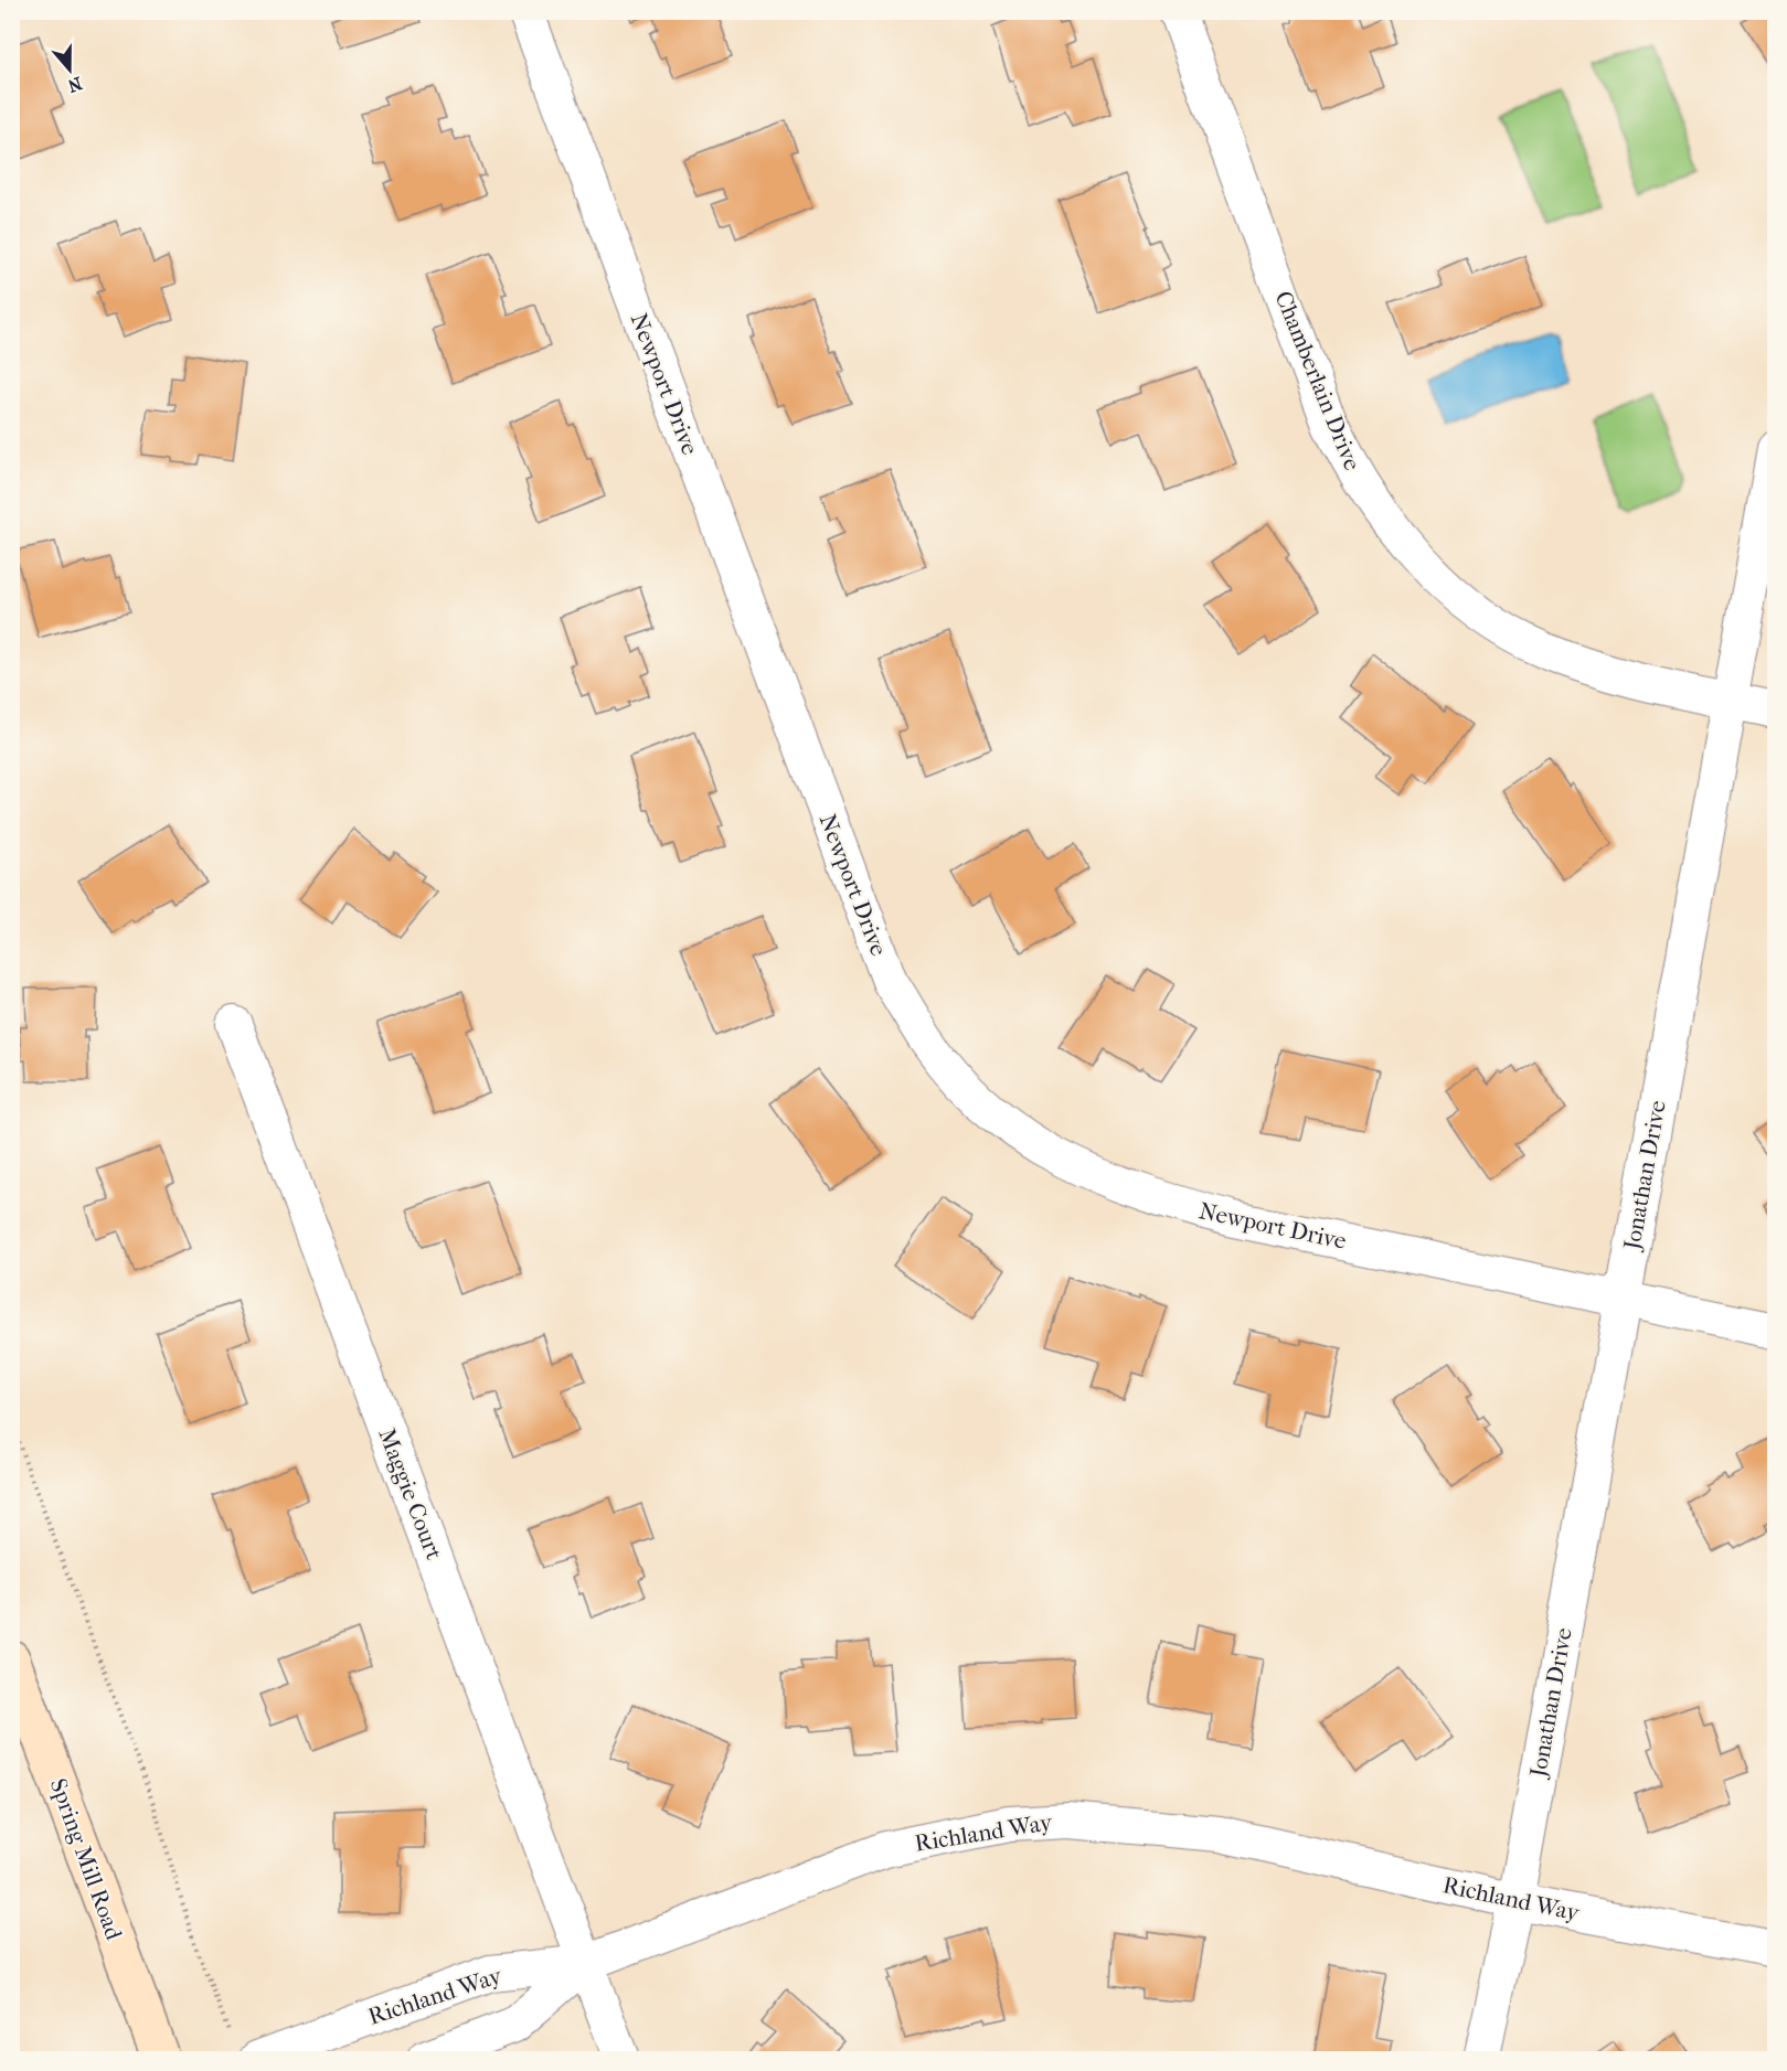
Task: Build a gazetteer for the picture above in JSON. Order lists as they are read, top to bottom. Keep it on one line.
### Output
{"streets":{"street":["Chamberlain Drive","Newport Drive","Jonathan Drive","Maggie Court","Richland Way","Spring Mill Road"]},"crossings":[["Chamberlain Drive","Jonathan Drive"],["Newport Drive","Jonathan Drive"],["Jonathan Drive","Richland Way"],["Maggie Court","Richland Way"]],"north":"bottom"}
